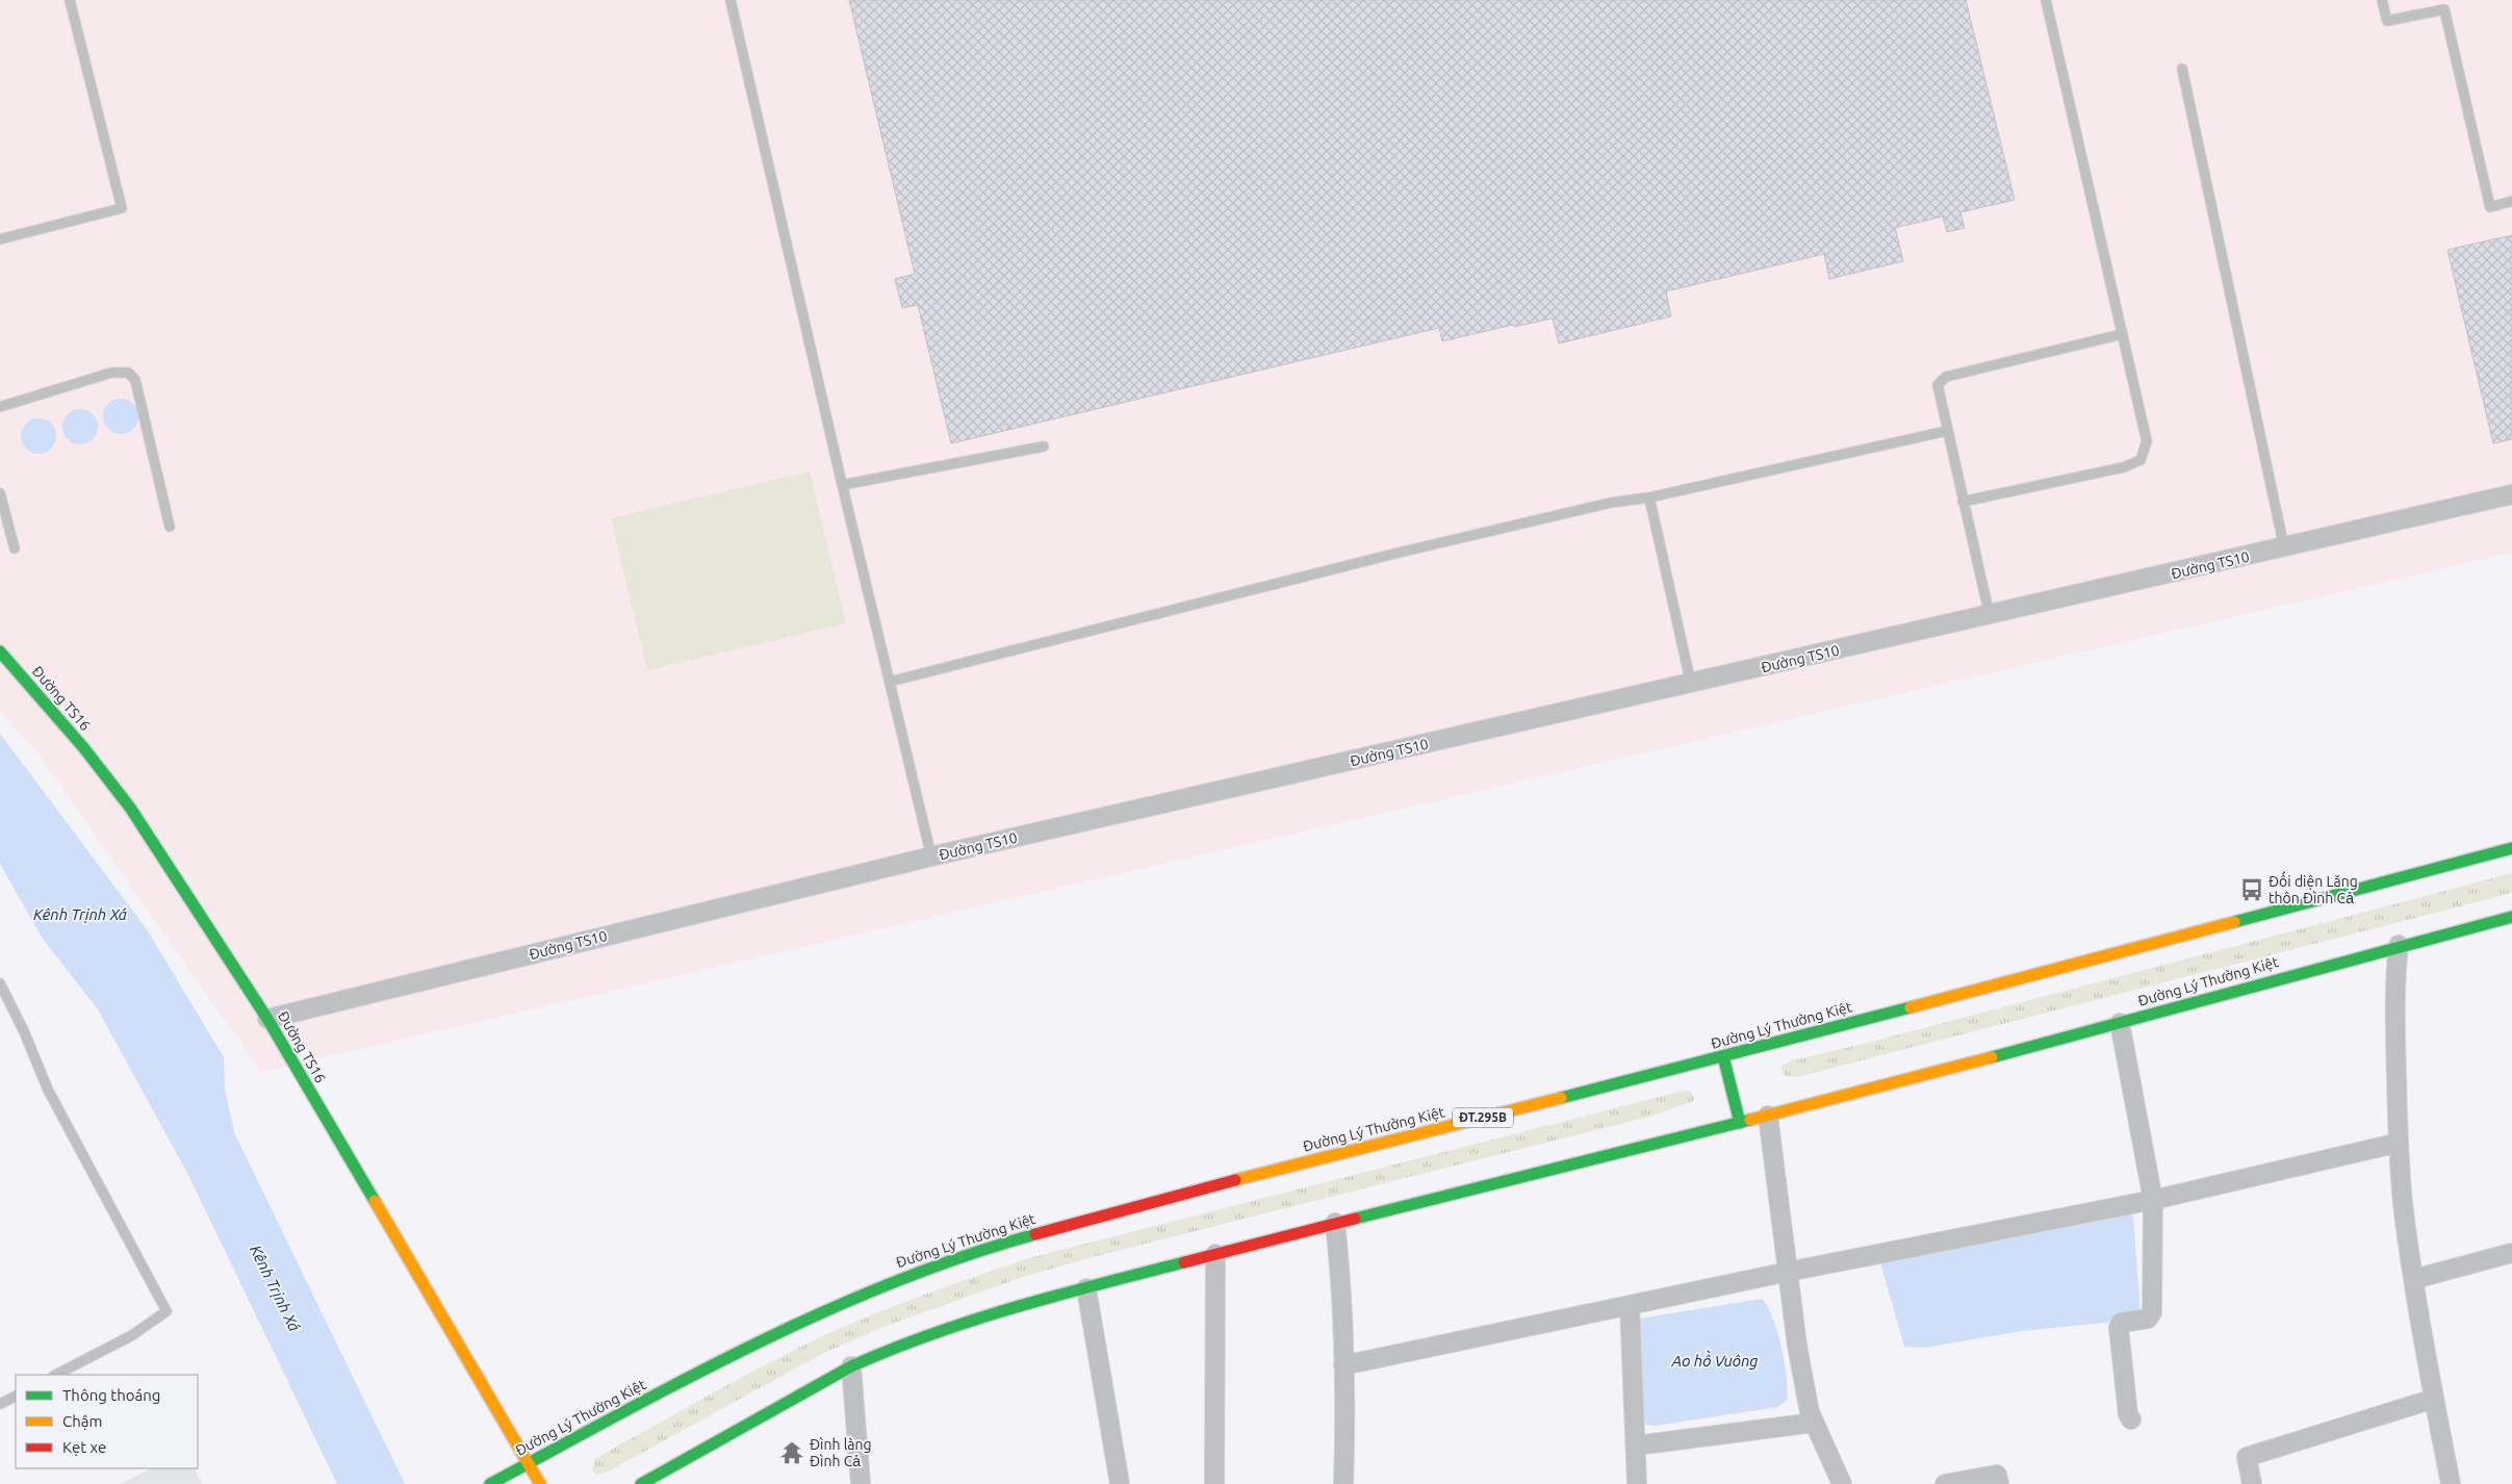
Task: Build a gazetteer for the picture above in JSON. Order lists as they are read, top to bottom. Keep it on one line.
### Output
{"streets":{"main road":["Đường TS16","Đường Lý Thường Kiệt","ĐT.295B"],"street":["Đường TS10"]},"crossings":[["Đường TS10","Đường TS16"],["Đường TS16","Đường Lý Thường Kiệt"]],"water":["Kênh Trịnh Xá","Ao hồ Vuông"],"places":{"bus stop":["Đối diện Lăng thôn Đình Cả"],"temple":["Đình làng Đình Cả"]},"legend":["Thông thoáng","Chậm","Kẹt xe"]}
